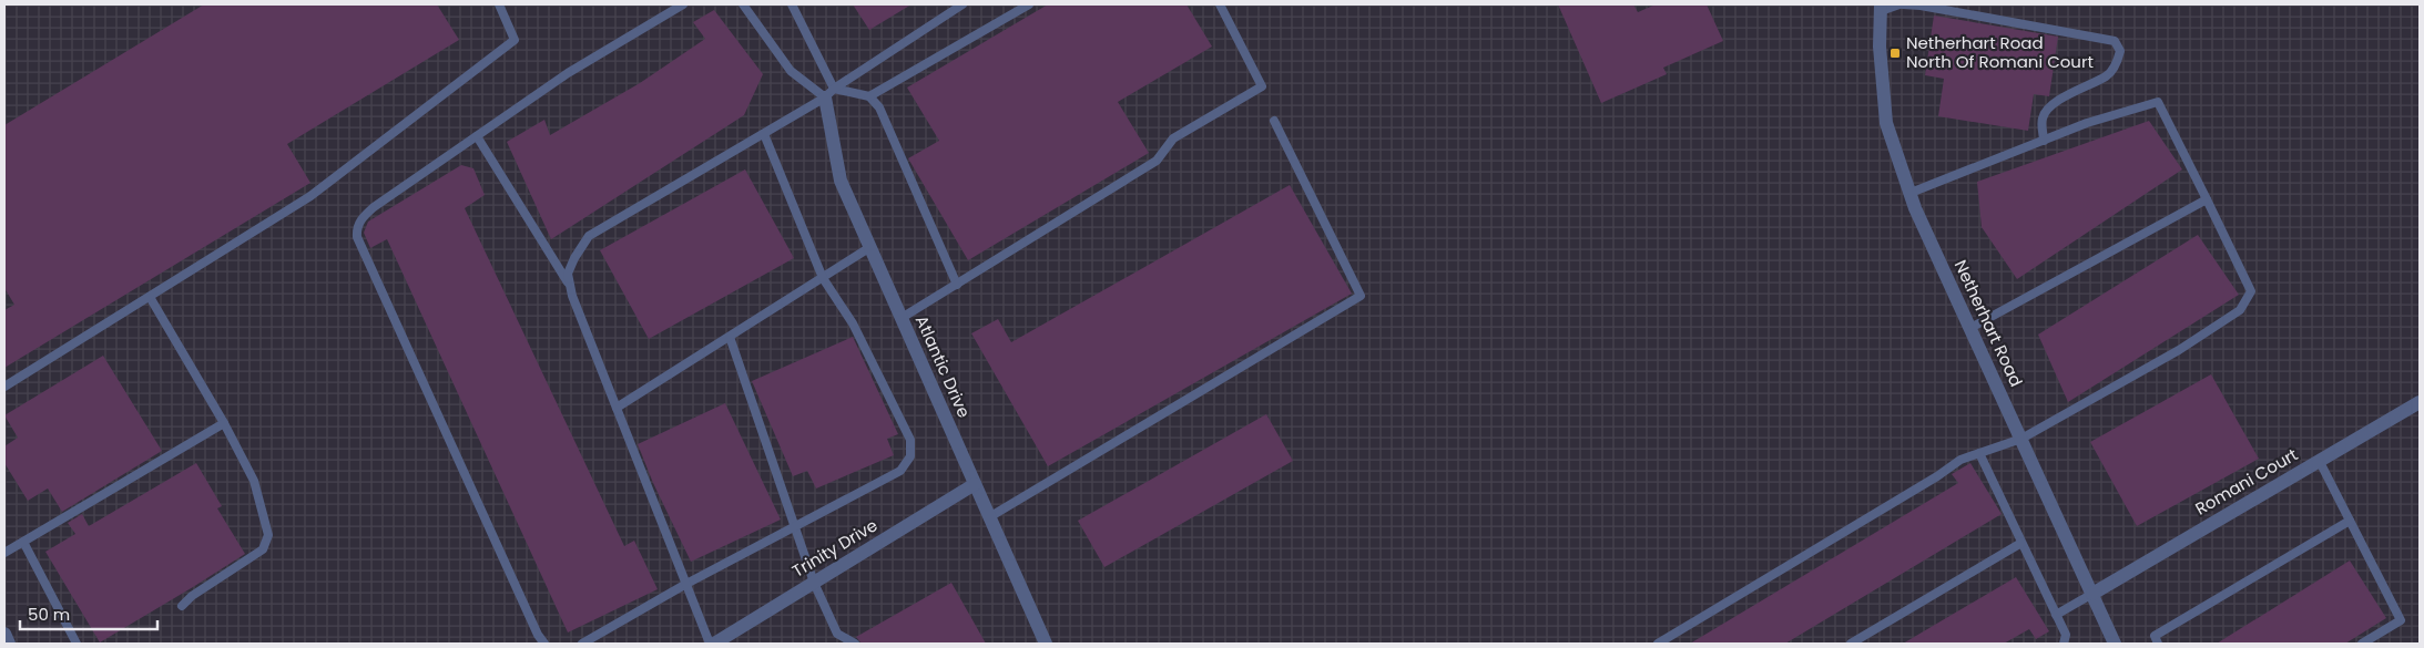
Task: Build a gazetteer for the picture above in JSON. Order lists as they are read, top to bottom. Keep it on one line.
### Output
{"streets":{"street":["Netherhart Road","Atlantic Drive","Romani Court","Trinity Drive"]},"crossings":[["Netherhart Road","Romani Court"],["Atlantic Drive","Trinity Drive"]],"places":{"transit":["Netherhart Road North Of Romani Court"]},"scale_bar":"50 m"}
